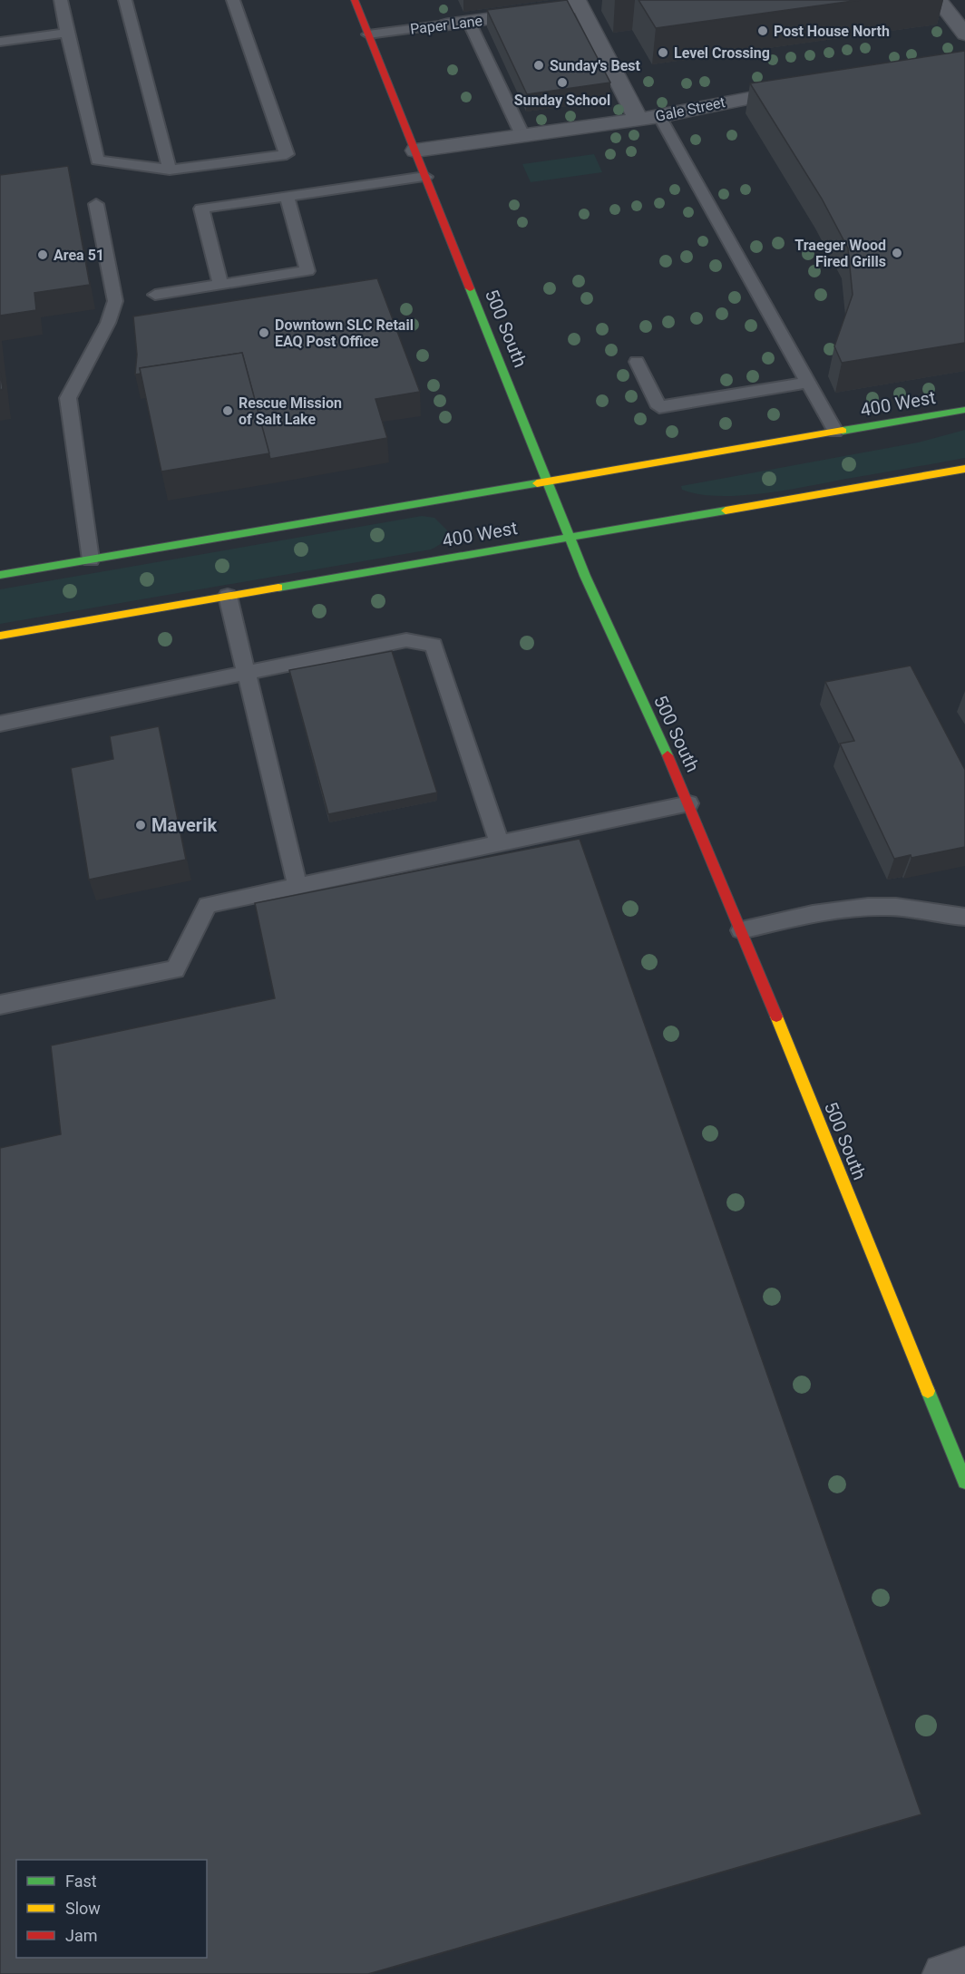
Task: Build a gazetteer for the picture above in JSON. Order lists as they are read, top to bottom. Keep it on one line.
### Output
{"streets":{"main road":["500 South","400 West"],"street":["Paper Lane","Gale Street"]},"crossings":[["Paper Lane","500 South"],["Gale Street","500 South"],["500 South","400 West"]],"places":["Post House North","Level Crossing","Sunday's Best","Sunday School","Traeger Wood Fired Grills","Area 51","Downtown SLC Retail EAQ Post Office","Rescue Mission of Salt Lake","Maverik"],"legend":["Fast","Slow","Jam"]}
